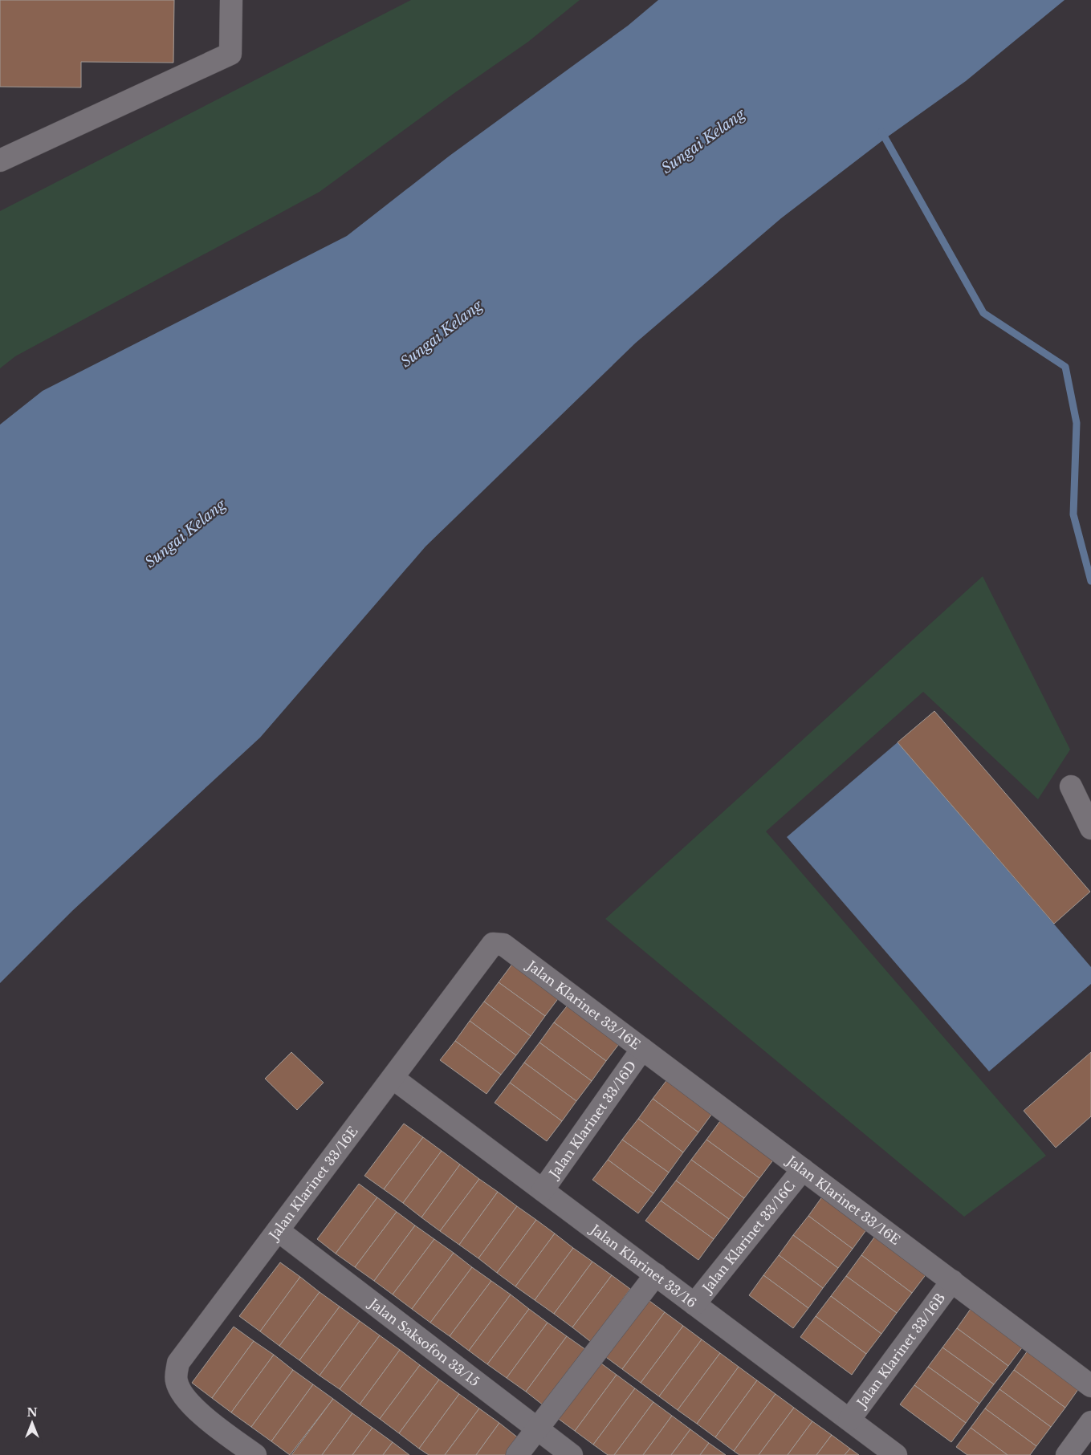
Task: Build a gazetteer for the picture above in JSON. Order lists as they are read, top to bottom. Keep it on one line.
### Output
{"streets":{"street":["Jalan Klarinet 33/16E","Jalan Klarinet 33/16D","Jalan Klarinet 33/16C","Jalan Klarinet 33/16","Jalan Saksofon 33/15","Jalan Klarinet 33/16B"]},"crossings":[["Jalan Klarinet 33/16E","Jalan Klarinet 33/16D"],["Jalan Klarinet 33/16E","Jalan Klarinet 33/16C"],["Jalan Klarinet 33/16E","Jalan Klarinet 33/16"],["Jalan Klarinet 33/16E","Jalan Saksofon 33/15"],["Jalan Klarinet 33/16E","Jalan Klarinet 33/16B"],["Jalan Klarinet 33/16D","Jalan Klarinet 33/16"],["Jalan Klarinet 33/16C","Jalan Klarinet 33/16"],["Jalan Klarinet 33/16","Jalan Klarinet 33/16B"]],"water":["Sungai Kelang"],"north":"top"}
